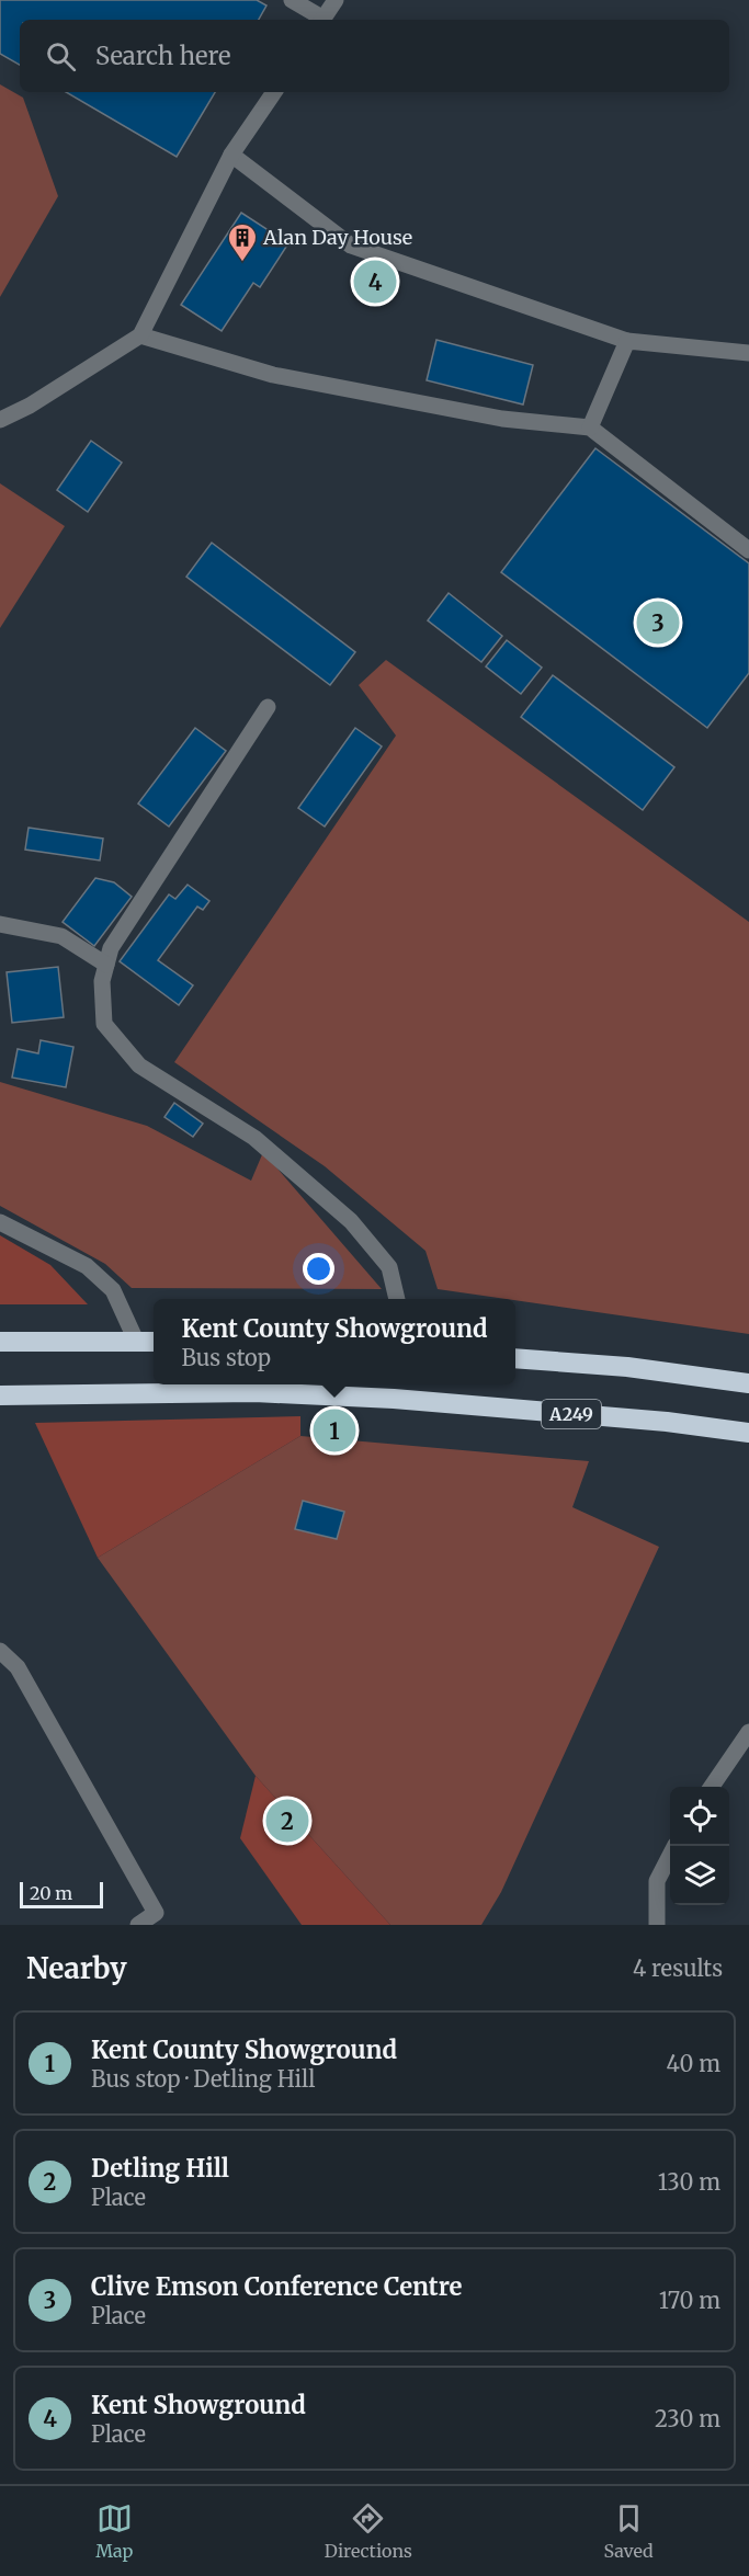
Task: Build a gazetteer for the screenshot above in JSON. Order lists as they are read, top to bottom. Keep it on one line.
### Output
{"streets":{"highway":["A249"]},"places":{"building":["Alan Day House"]},"scale_bar":"20 m","page":{"search":"Search here","pins":["4","3","1","2"],"popup":["Kent County Showground","Bus stop"],"scale":"20 m","heading":["Nearby","4 results"],"list":[{"mark":"1","name":"Kent County Showground","note":"Bus stop · Detling Hill","value":"40 m"},{"mark":"2","name":"Detling Hill","note":"Place","value":"130 m"},{"mark":"3","name":"Clive Emson Conference Centre","note":"Place","value":"170 m"},{"mark":"4","name":"Kent Showground","note":"Place","value":"230 m"}],"nav":["Map","Directions","Saved"]}}
